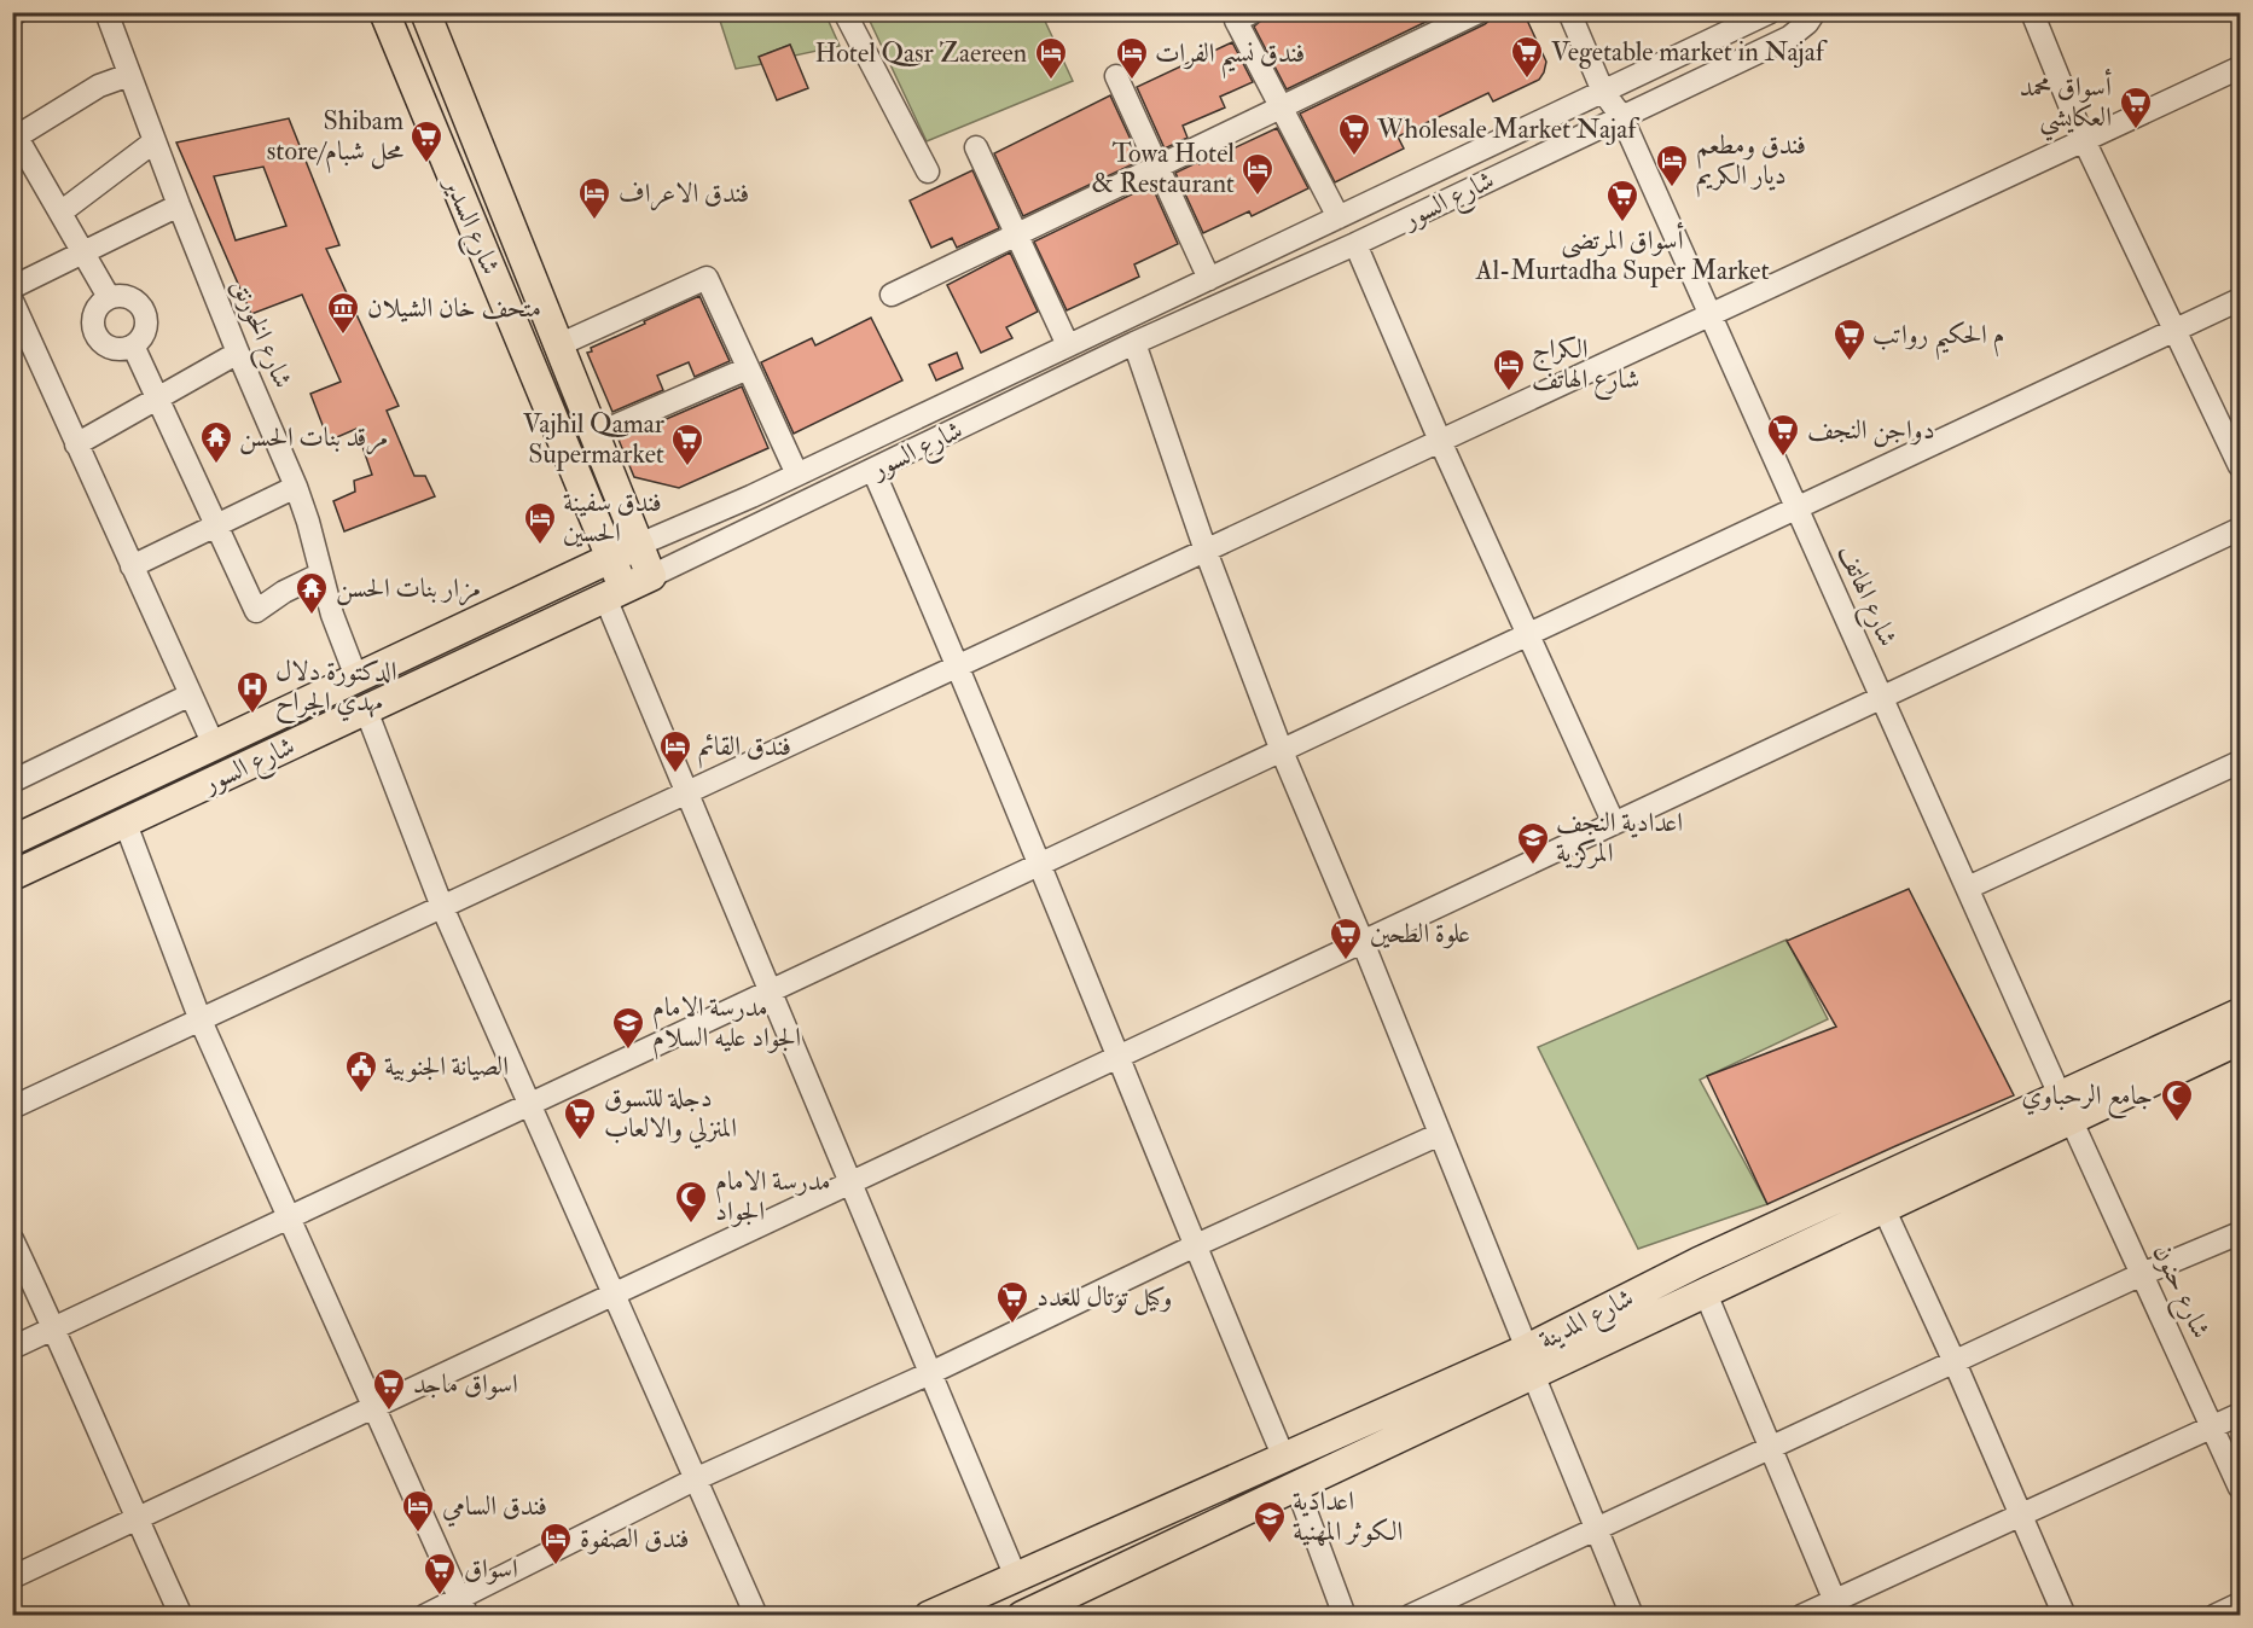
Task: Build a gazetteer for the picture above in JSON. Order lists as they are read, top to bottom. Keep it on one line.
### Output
{"streets":{"main road":["شارع السور","شارع السدير","شارع المدينة"],"street":["شارع الخورنق","شارع الهاتف","شارع حنون"]},"crossings":[["شارع السور","شارع السدير"],["شارع السور","شارع الخورنق"],["شارع السور","شارع الهاتف"],["شارع الهاتف","شارع حنون"],["شارع الهاتف","شارع المدينة"],["شارع حنون","شارع المدينة"]],"places":{"supermarket":["Vegetable market in Najaf","أسواق محمد العكايشي","Wholesale Market Najaf","Shibam store/محل شبام","أسواق المرتضى Al-Murtadha Super Market","م الحكيم رواتب","دواجن النجف","Vajhil Qamar Supermarket","علوة الطحين","دجلة للتسوق المنزلي والالعاب","وكيل توتال للعدد","اسواق ماجد","اسواق"],"hotel":["Hotel Qasr Zaereen","فندق نسيم الفرات","فندق ومطعم ديار الكريم","Towa Hotel & Restaurant","فندق الاعراف","الكراج شارع الهاتف","فندق سفينة الحسين","فندق القائم","فندق السامي","فندق الصفوة"],"museum":["متحف خان الشيلان"],"temple":["مرقد بنات الحسن","مزار بنات الحسن"],"hospital":["الدكتورة دلال مهدي الجراح"],"school or university":["اعدادية النجف المركزية","مدرسة الامام الجواد عليه السلام","اعدادية الكوثر المهنية"],"public building":["الصيانة الجنوبية"],"mosque":["جامع الرحباوي","مدرسة الامام الجواد"]}}
